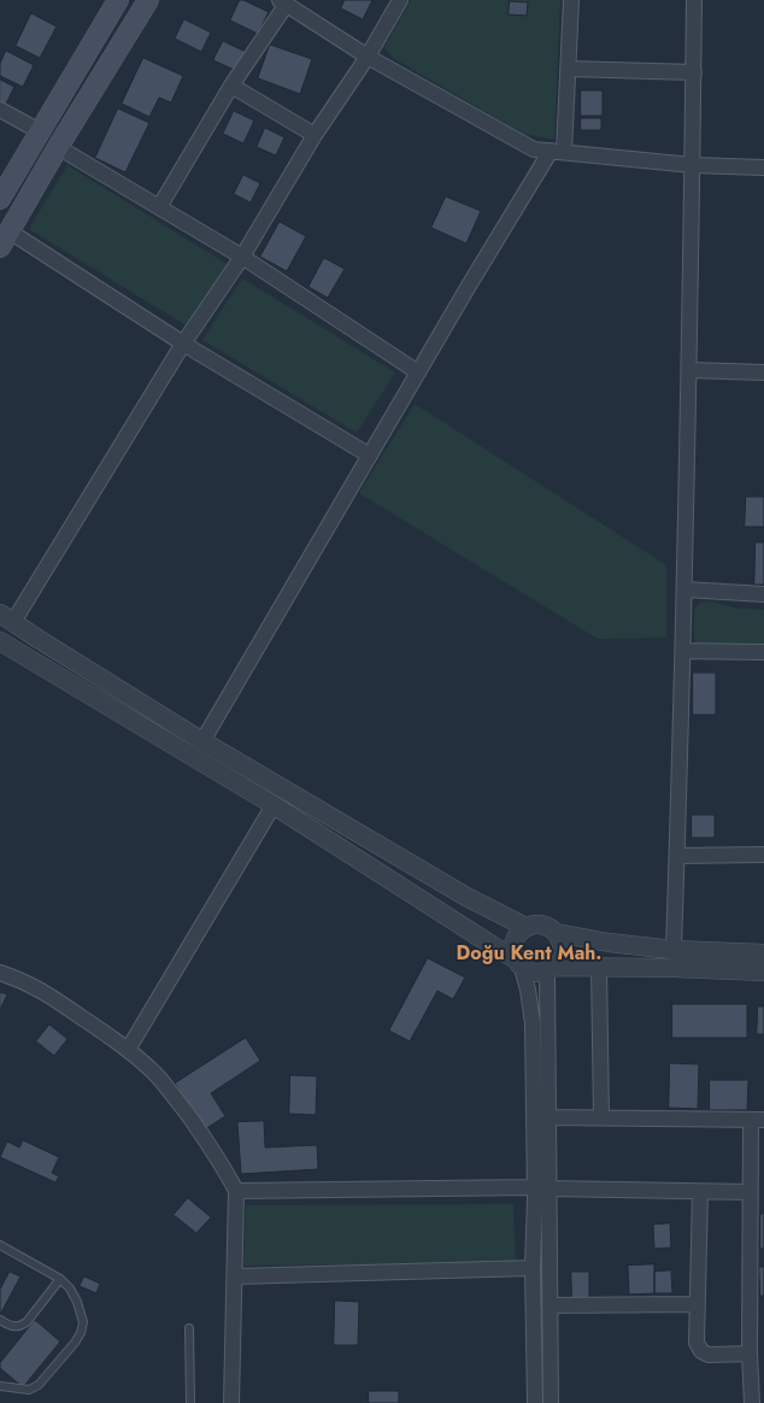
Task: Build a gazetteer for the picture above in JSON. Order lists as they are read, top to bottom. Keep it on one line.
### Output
{"districts":["Doğu Kent Mah."]}
